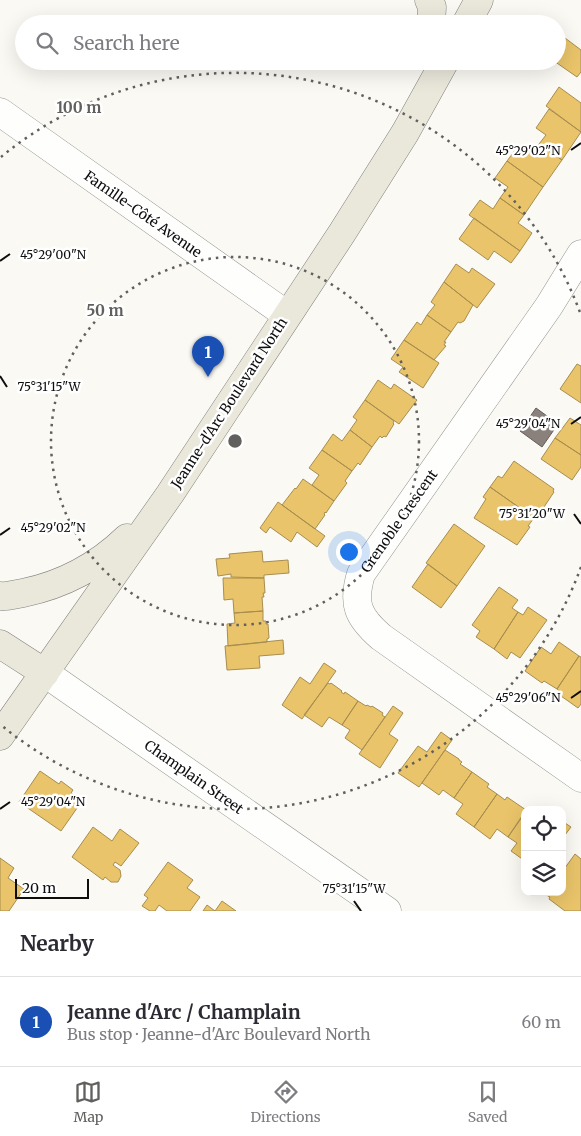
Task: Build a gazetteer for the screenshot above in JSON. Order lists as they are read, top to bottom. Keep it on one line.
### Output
{"streets":{"main road":["Jeanne-d'Arc Boulevard North","Champlain Street"],"street":["Famille-Côté Avenue","Grenoble Crescent"]},"crossings":[["Famille-Côté Avenue","Jeanne-d'Arc Boulevard North"],["Jeanne-d'Arc Boulevard North","Champlain Street"]],"scale_bar":"20 m","page":{"search":"Search here","pins":"1","scale":"20 m","heading":"Nearby","list":[{"mark":"1","name":"Jeanne d'Arc / Champlain","note":"Bus stop · Jeanne-d'Arc Boulevard North","value":"60 m"}],"nav":["Map","Directions","Saved"]},"coordinates":["45°29'02\"N","45°29'00\"N","75°31'15\"W","45°29'04\"N","75°31'20\"W","45°29'06\"N"],"rings":["100 m","50 m"]}
